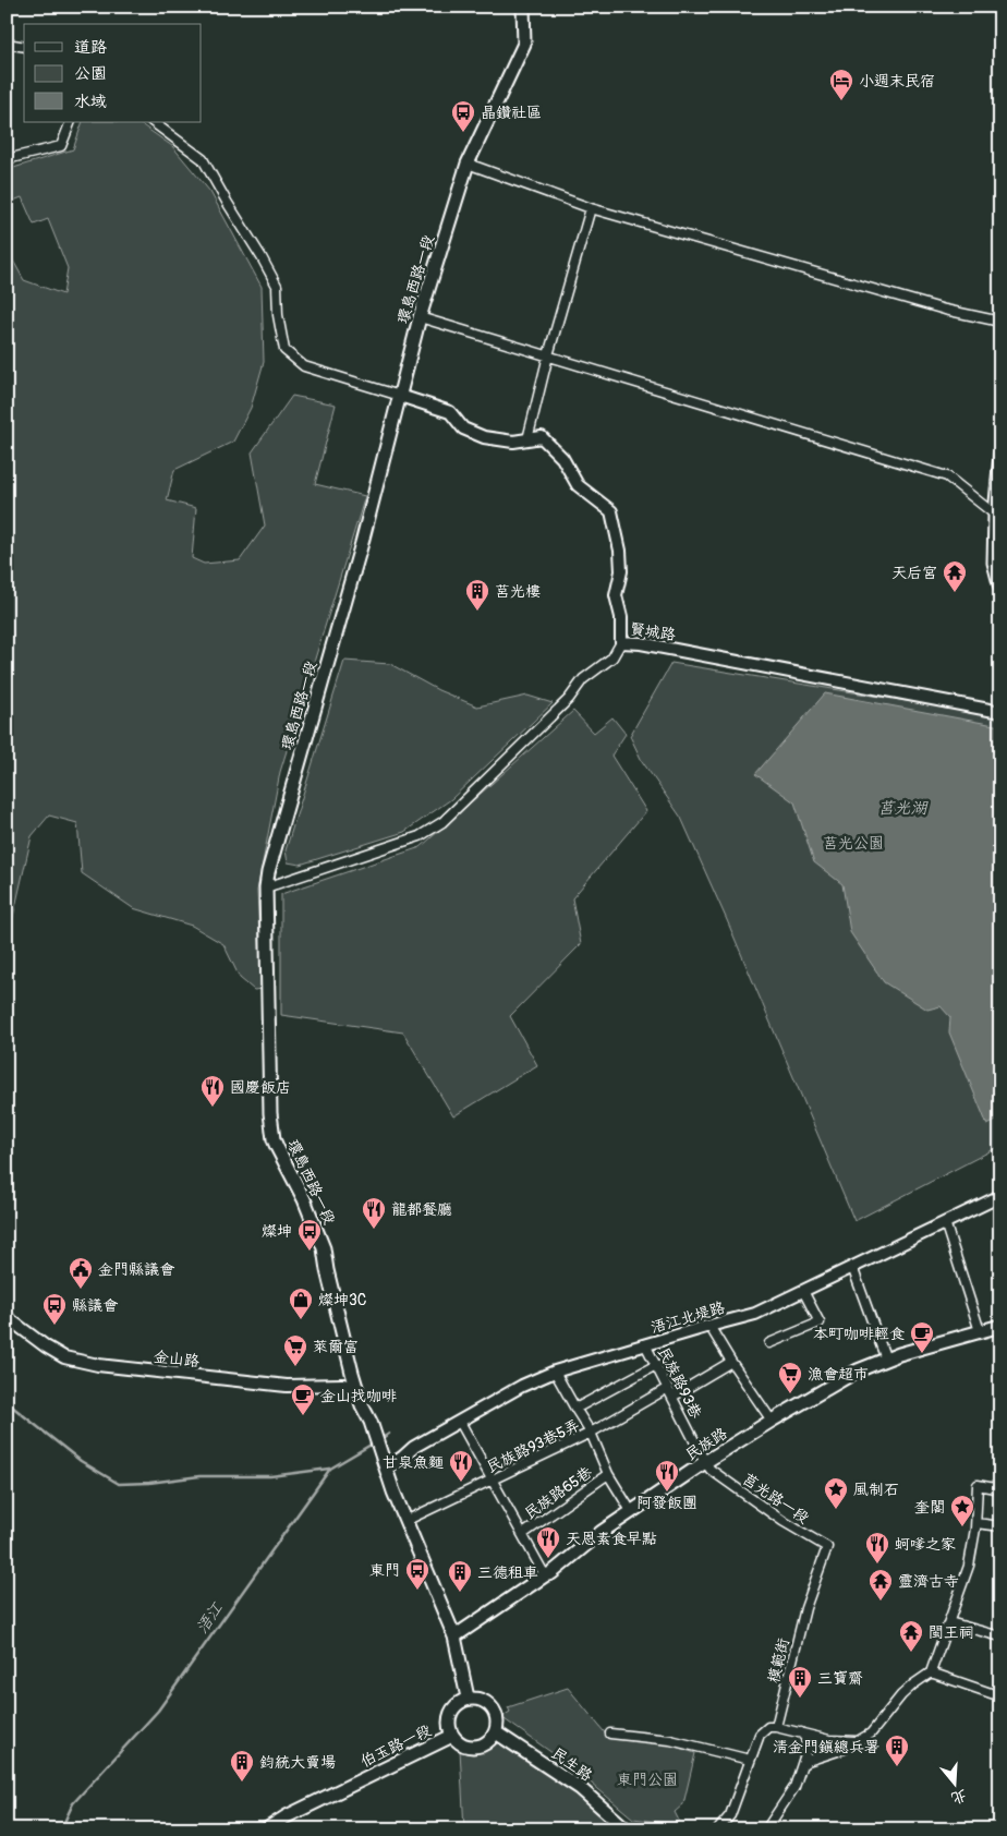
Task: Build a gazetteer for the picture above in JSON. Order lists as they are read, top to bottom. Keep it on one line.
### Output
{"streets":{"main road":["環島西路一段","民族路","伯玉路一段","民生路"],"street":["賢城路","浯江北堤路","金山路","民族路93巷","民族路93巷5弄","民族路65巷","莒光路一段","模範街"]},"crossings":[["環島西路一段","賢城路"],["環島西路一段","浯江北堤路"],["環島西路一段","金山路"],["浯江北堤路","民族路93巷"],["浯江北堤路","民族路65巷"],["民族路93巷","民族路"],["民族路93巷","民族路93巷5弄"],["民族路93巷","莒光路一段"],["民族路","民族路65巷"],["民族路","莒光路一段"],["民族路93巷5弄","民族路65巷"],["莒光路一段","模範街"],["伯玉路一段","民生路"]],"water":["莒光湖","浯江"],"parks":["莒光公園","東門公園"],"places":{"hotel":["小週末民宿"],"bus stop":["晶鑽社區","燦坤","縣議會","東門"],"temple":["天后宮","靈濟古寺","閩王祠"],"building":["莒光樓","三德租車","三寶齋","清金門鎮總兵署","鈞統大賣場"],"restaurant":["國慶飯店","龍都餐廳","甘泉魚麵","阿發飯團","天恩素食早點","蚵嗲之家"],"public building":["金門縣議會"],"shop":["燦坤3C"],"cafe":["本町咖啡輕食","金山找咖啡"],"supermarket":["萊爾富","漁會超市"],"place":["風制石","奎閣"]},"legend":["道路","公園","水域"],"north":"bottom"}
